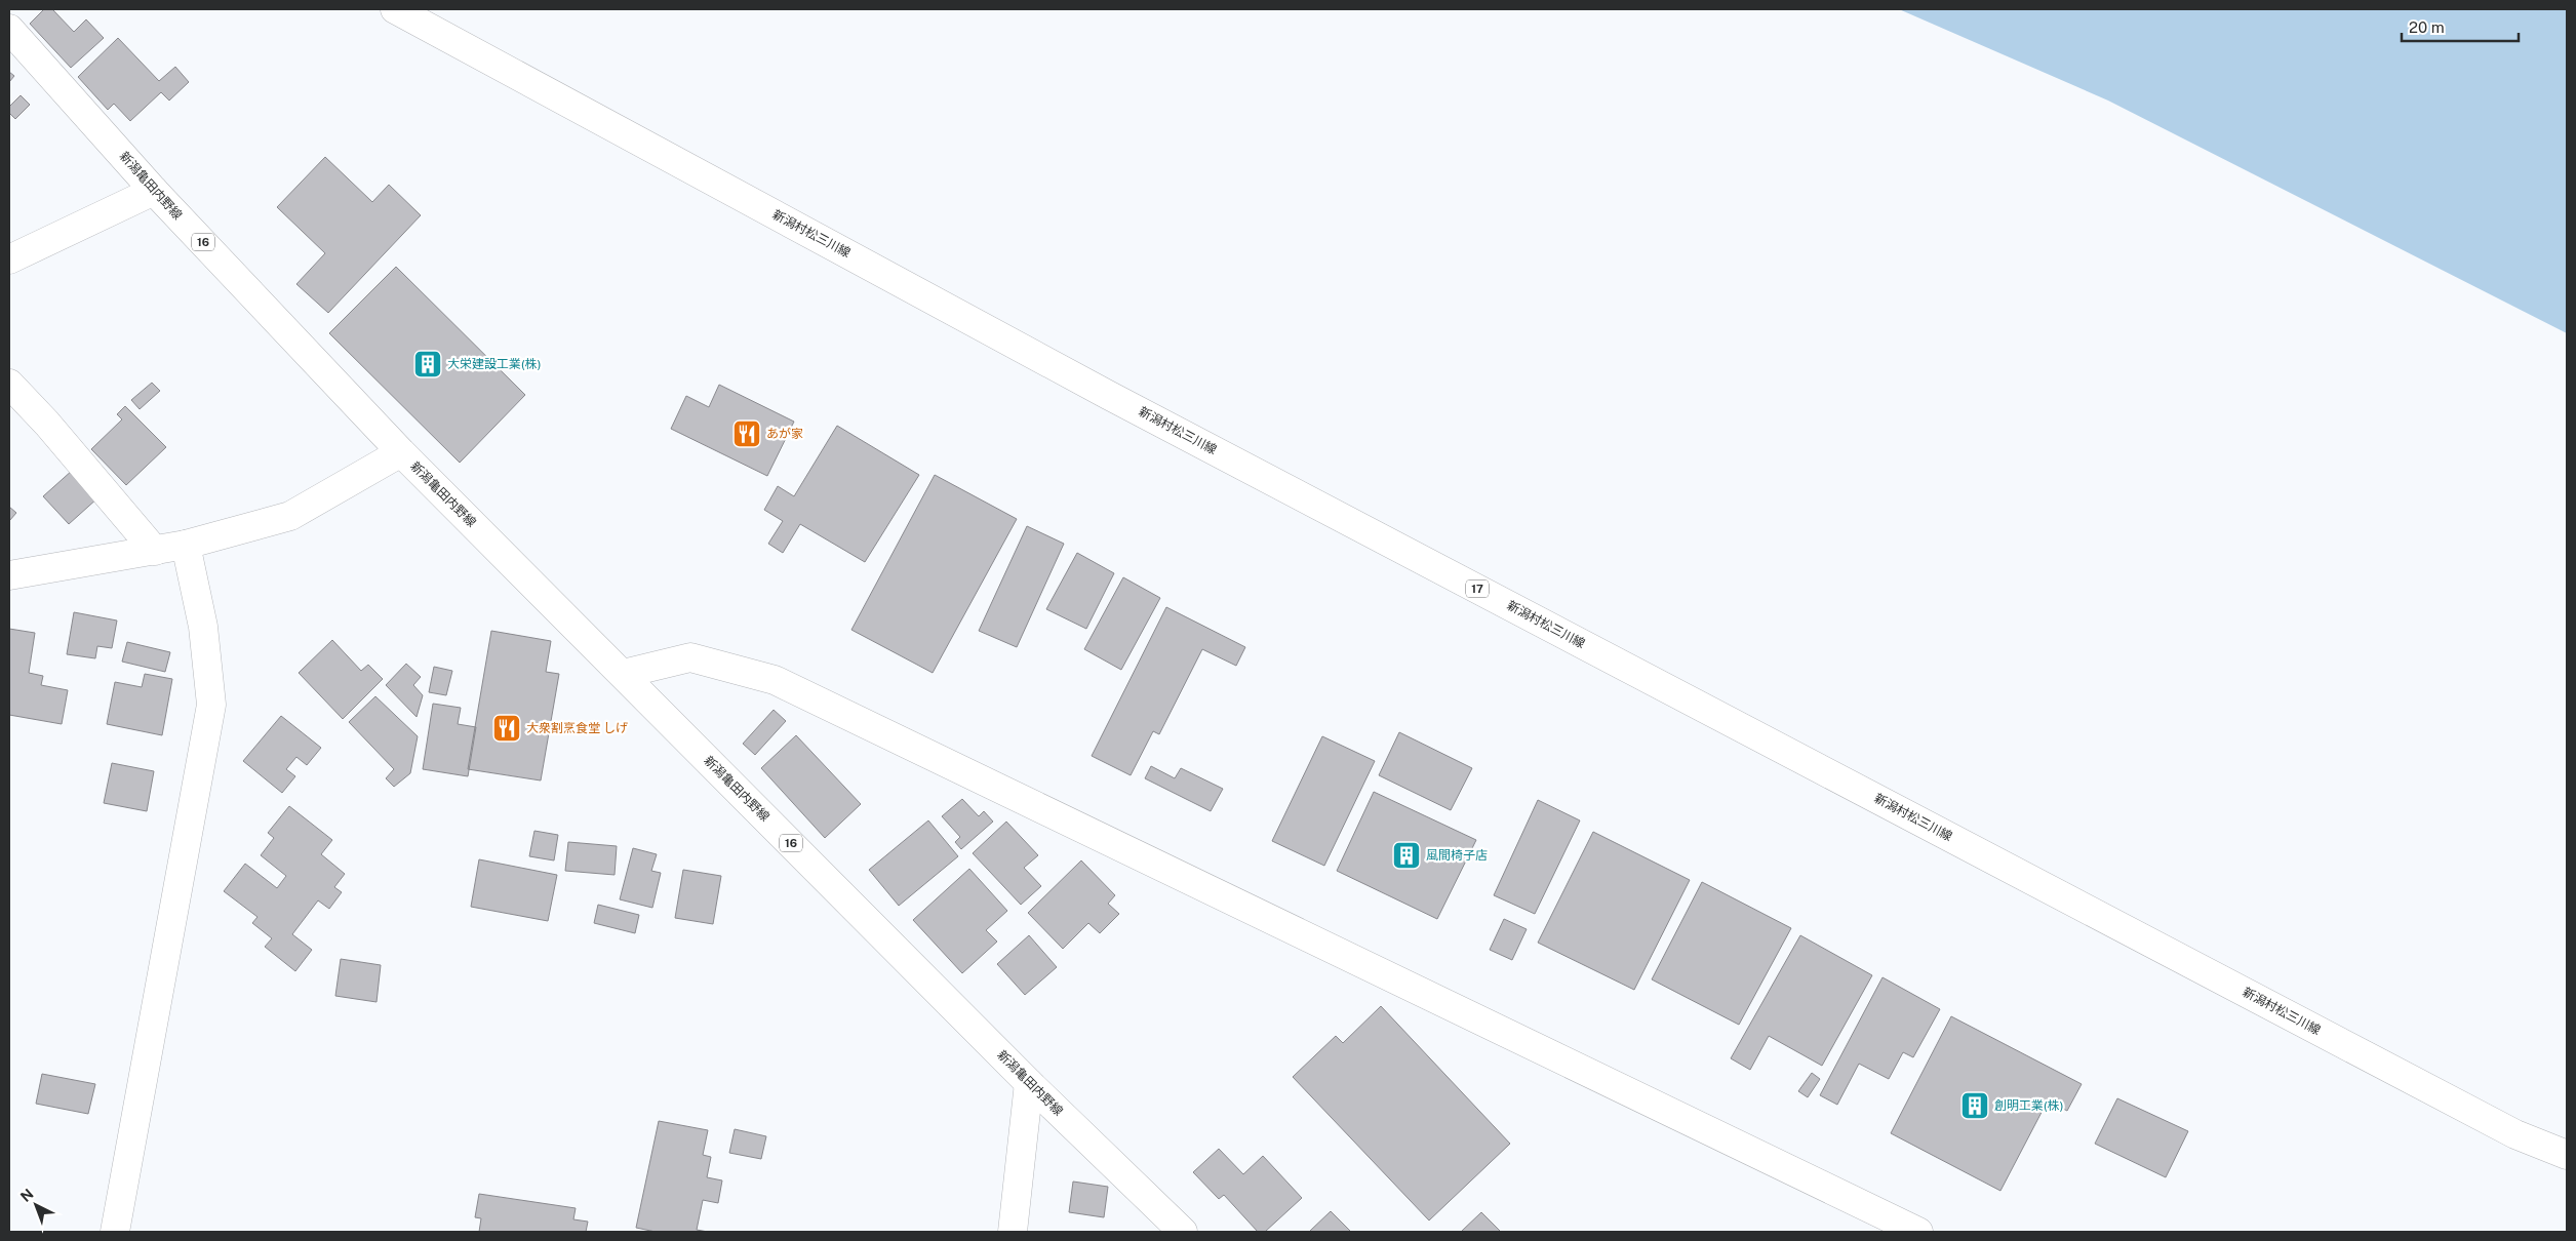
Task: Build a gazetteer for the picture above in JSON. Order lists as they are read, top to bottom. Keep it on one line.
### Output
{"streets":{"main road":["新潟亀田内野線","新潟村松三川線","16","17"]},"places":{"building":["大栄建設工業(株)","風間椅子店","創明工業(株)"],"restaurant":["あが家","大衆割烹食堂 しげ"]},"scale_bar":"20 m","north":"top left"}
